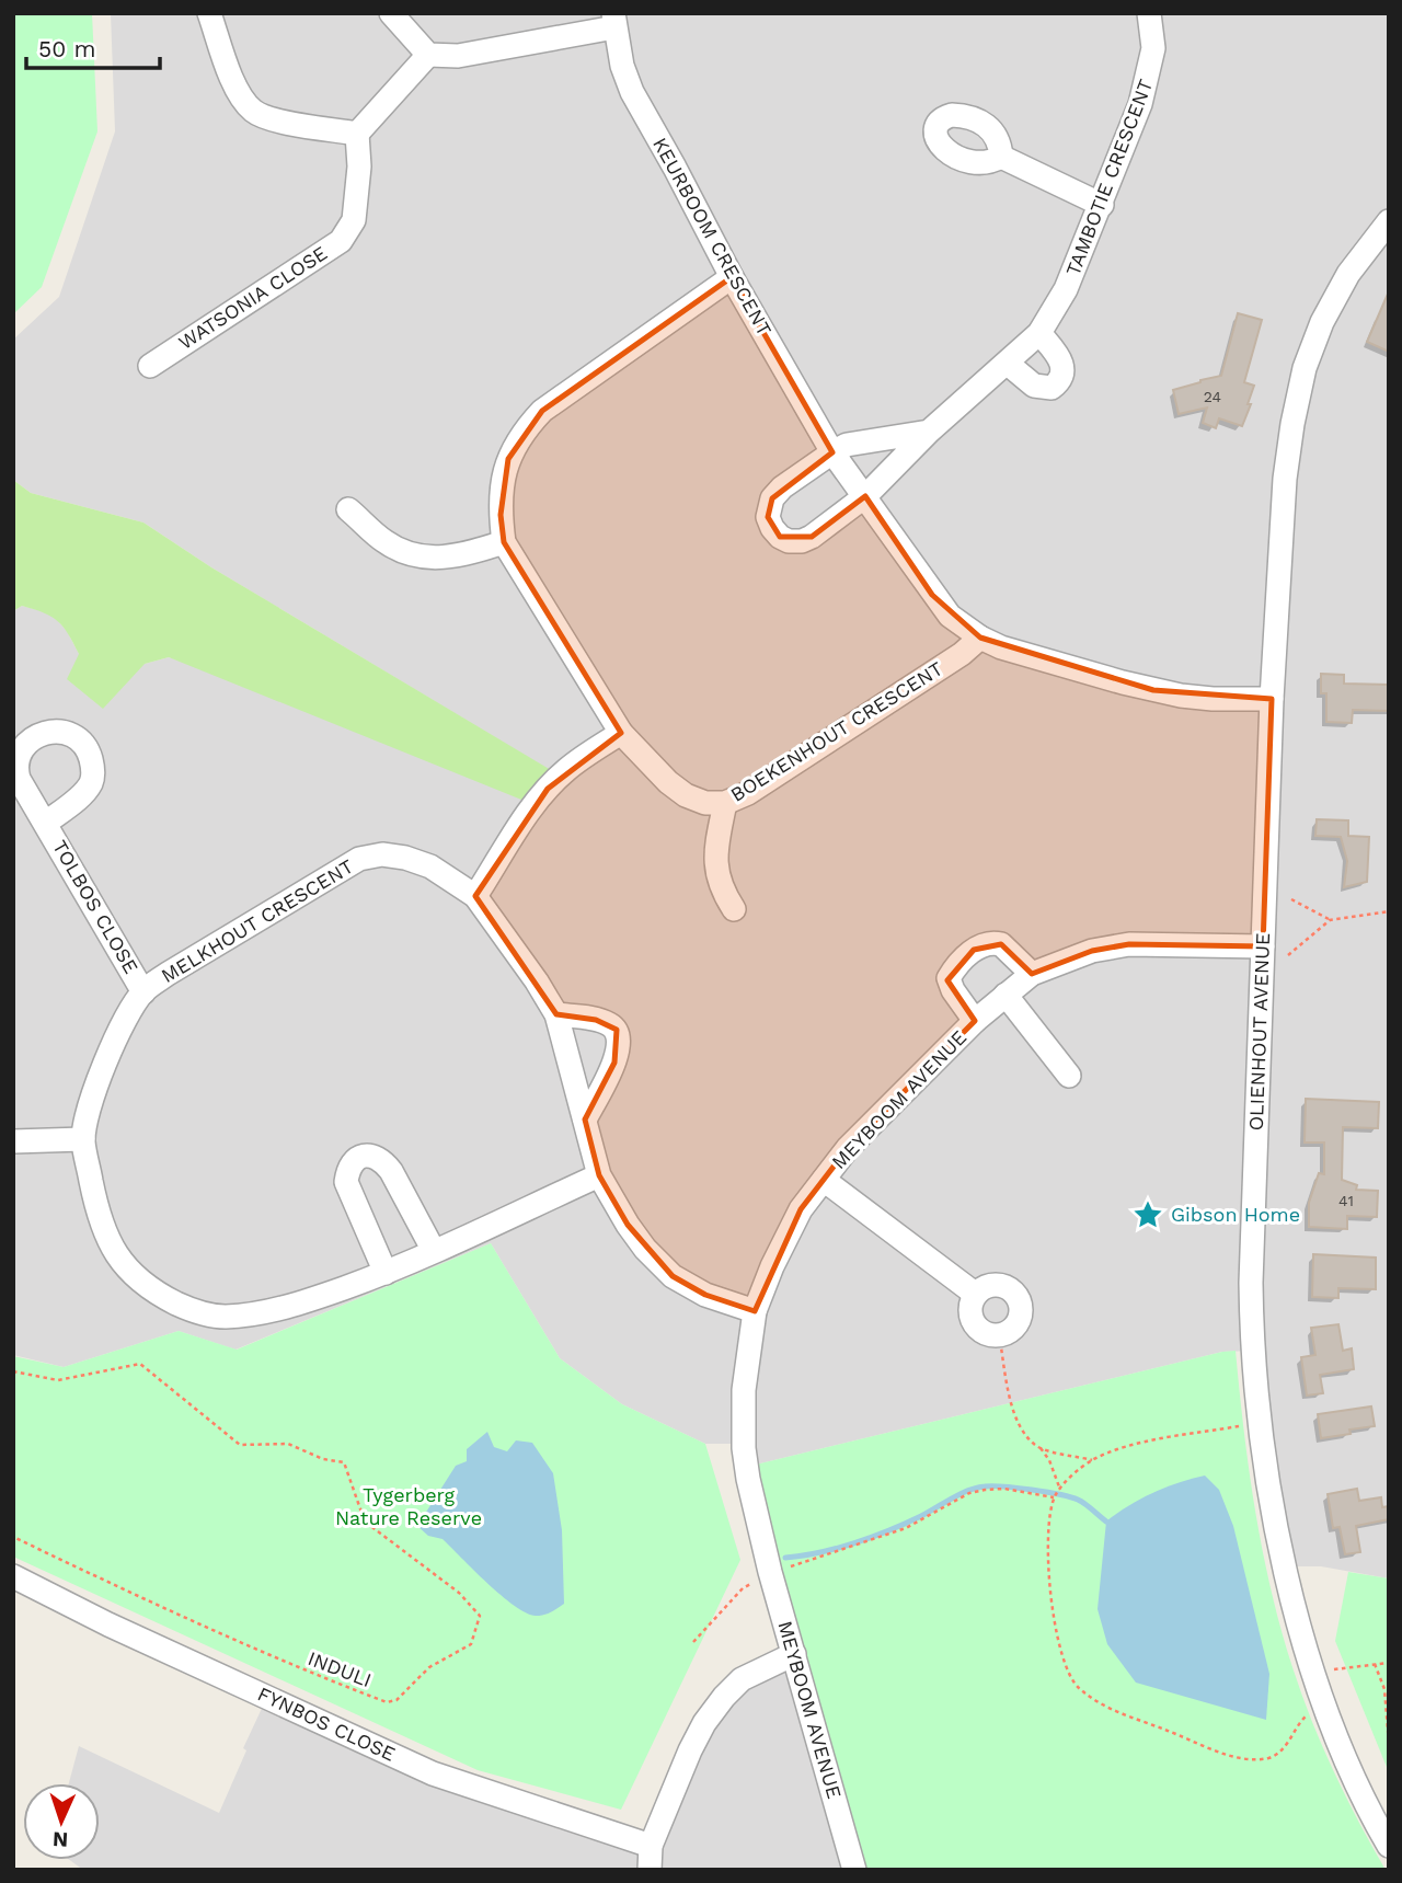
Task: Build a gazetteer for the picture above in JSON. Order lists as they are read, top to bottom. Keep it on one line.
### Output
{"streets":{"street":["TAMBOTIE CRESCENT","KEURBOOM CRESCENT","WATSONIA CLOSE","BOEKENHOUT CRESCENT","TOLBOS CLOSE","MELKHOUT CRESCENT","OLIENHOUT AVENUE","MEYBOOM AVENUE","FYNBOS CLOSE"],"path":["INDULI"]},"crossings":[["TAMBOTIE CRESCENT","KEURBOOM CRESCENT"],["KEURBOOM CRESCENT","BOEKENHOUT CRESCENT"],["KEURBOOM CRESCENT","OLIENHOUT AVENUE"],["TOLBOS CLOSE","MELKHOUT CRESCENT"],["MELKHOUT CRESCENT","MEYBOOM AVENUE"],["OLIENHOUT AVENUE","MEYBOOM AVENUE"]],"parks":["Tygerberg Nature Reserve"],"places":{"place":["Gibson Home"]},"house_numbers":["24","41"],"scale_bar":"50 m","north":"bottom"}
